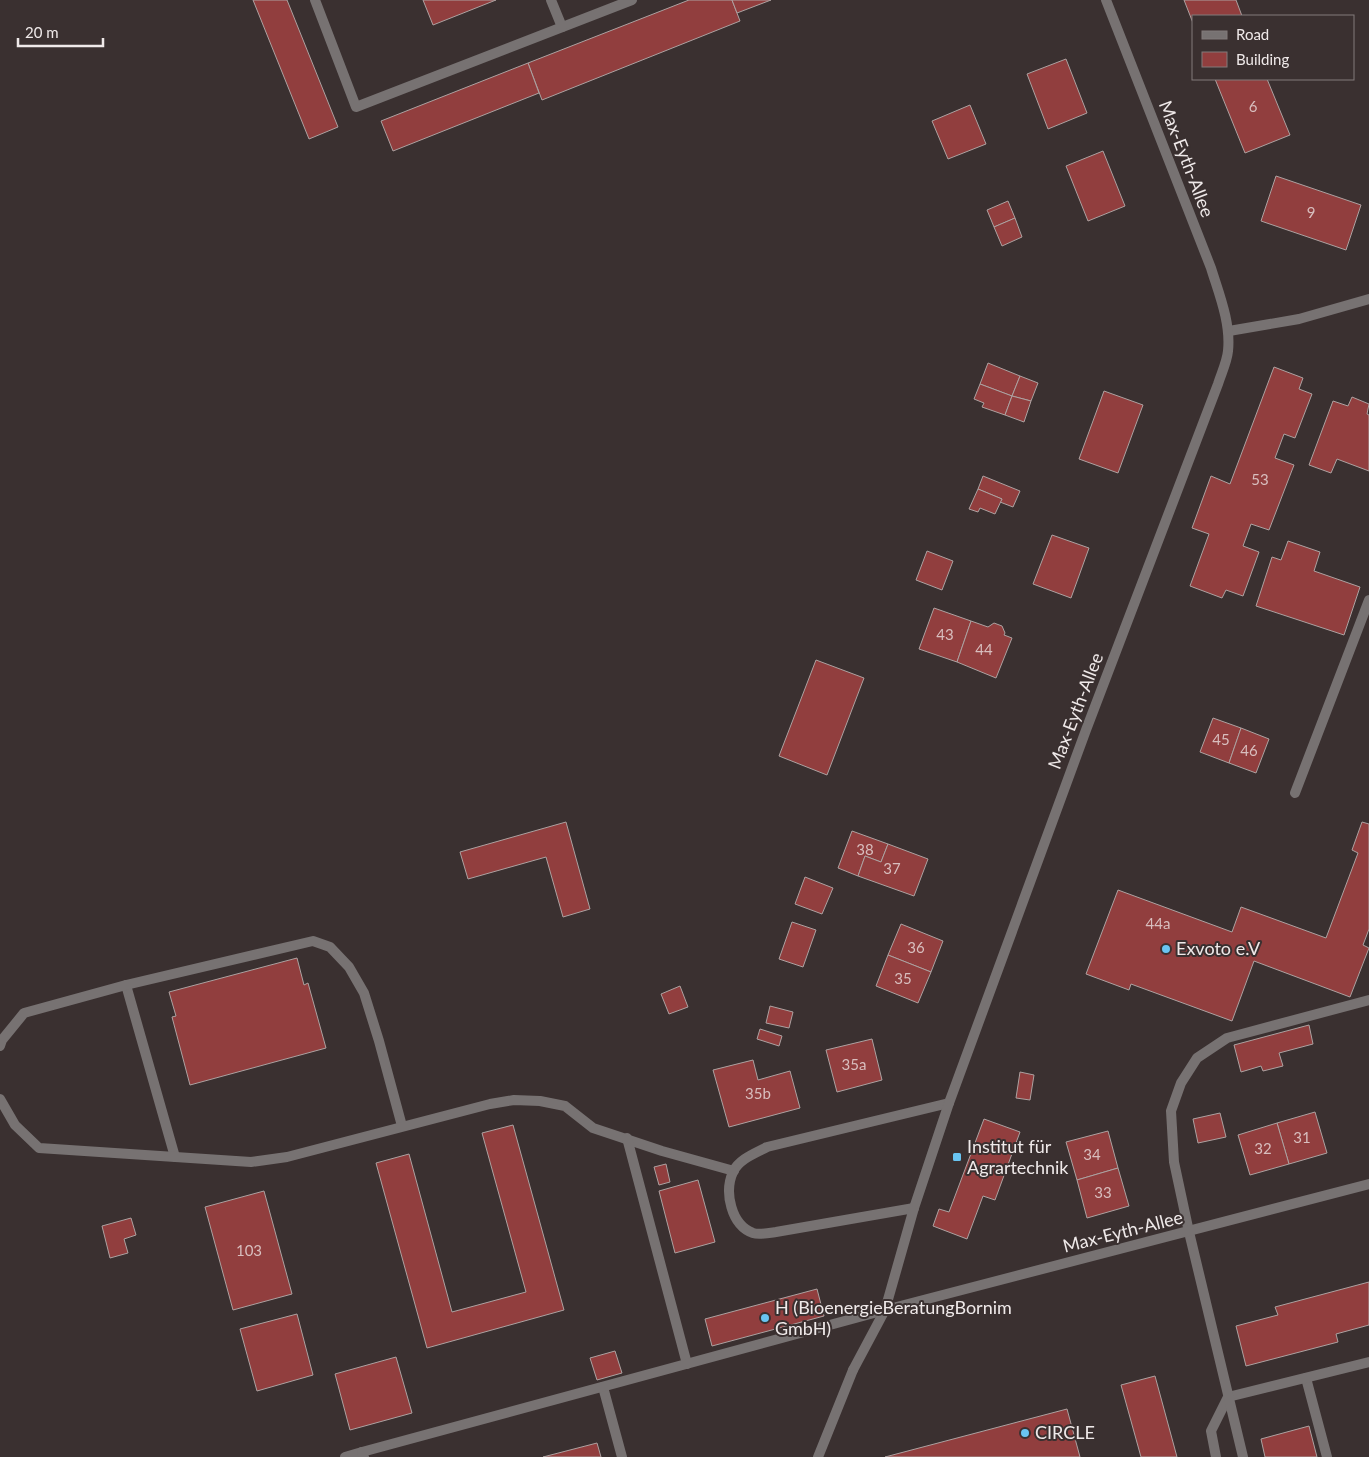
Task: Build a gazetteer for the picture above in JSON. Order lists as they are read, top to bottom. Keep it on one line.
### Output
{"streets":{"street":["Max-Eyth-Allee"]},"places":{"other":["Exvoto e.V","H (BioenergieBeratungBornim GmbH)","CIRCLE"],"transit":["Institut für Agrartechnik"]},"house_numbers":["6","9","53","43","44","45","46","38","37","44a","36","35","35a","35b","31","32","34","33","103"],"legend":["Road","Building"],"scale_bar":"20 m"}
